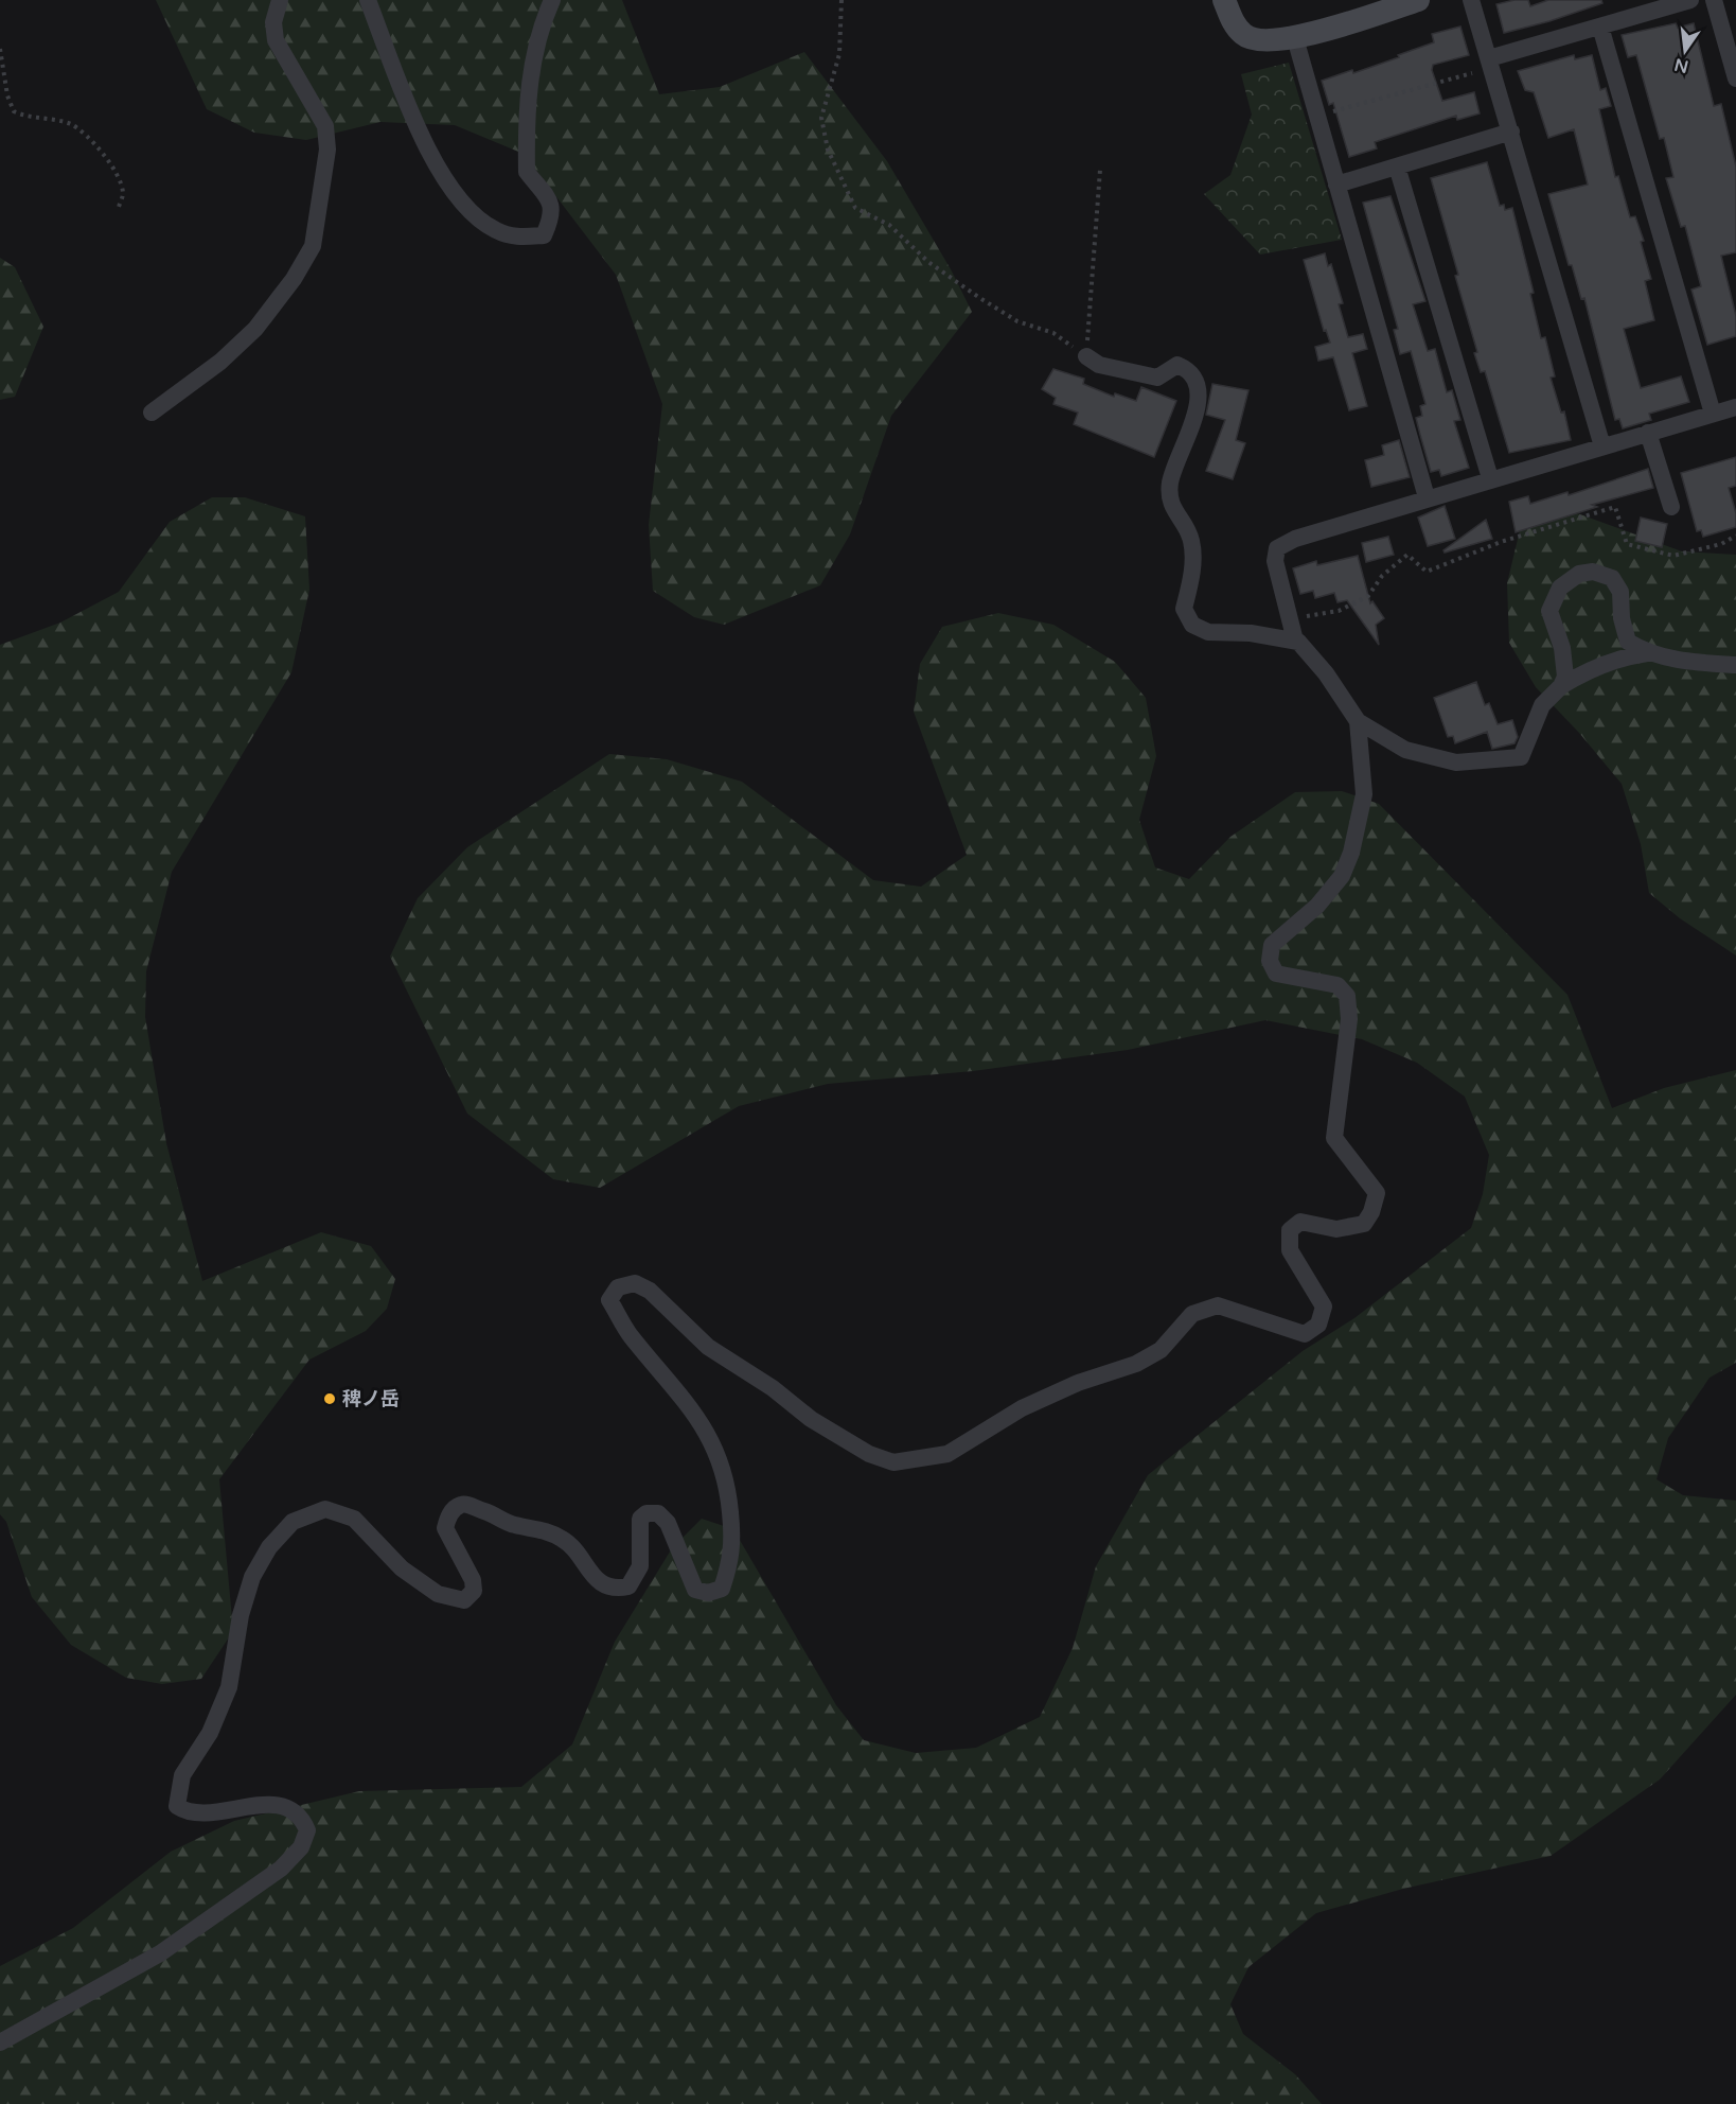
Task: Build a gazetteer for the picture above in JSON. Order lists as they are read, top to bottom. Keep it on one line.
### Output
{"places":["稗ノ岳"],"north":"bottom"}
